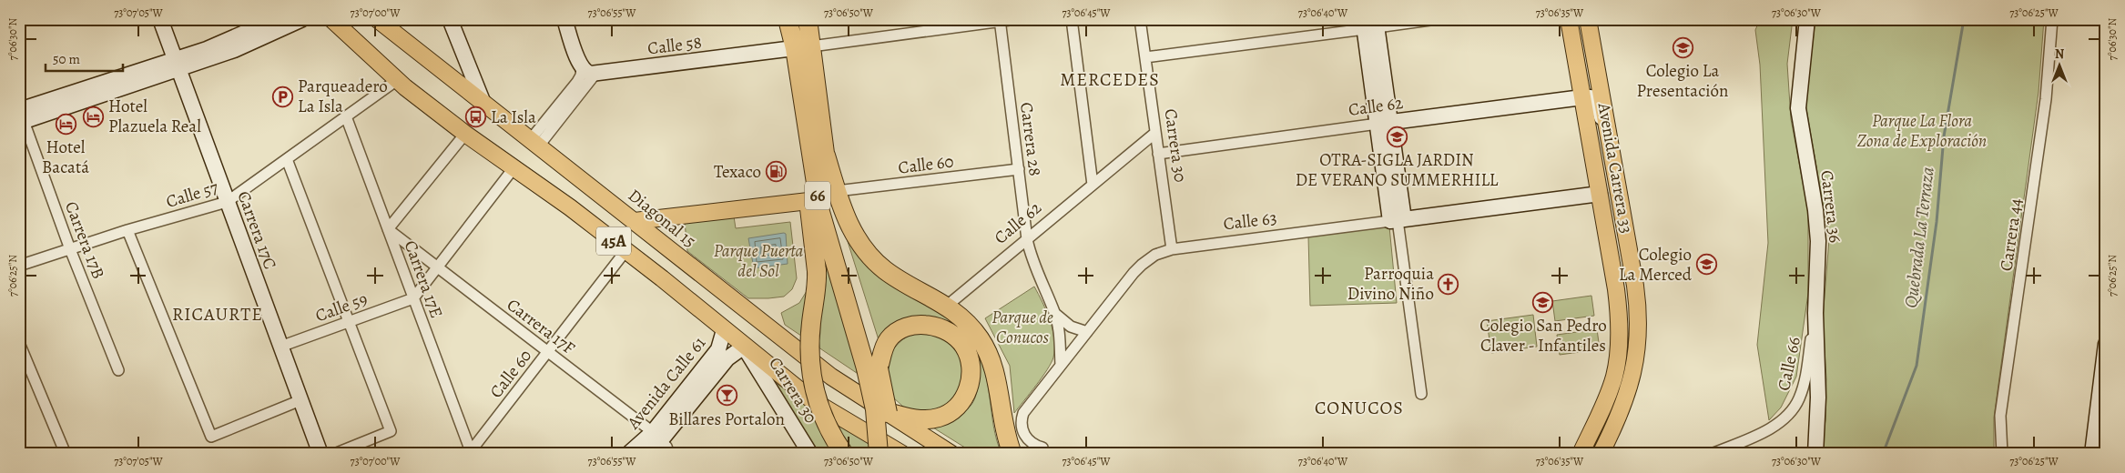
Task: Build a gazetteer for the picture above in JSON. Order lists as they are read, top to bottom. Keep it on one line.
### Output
{"streets":{"highway":["66"],"main road":["Avenida Carrera 33","Diagonal 15","45A"],"street":["Calle 58","Calle 62","Carrera 28","Carrera 30","Calle 60","Calle 57","Carrera 36","Calle 63","Carrera 17C","Carrera 44","Carrera 17B","Carrera 17E","Calle 59","Carrera 17F","Calle 66","Avenida Calle 61"]},"crossings":[["Calle 62","Carrera 28"],["Calle 62","Carrera 30"],["Calle 62","Avenida Carrera 33"],["Carrera 28","Calle 60"],["Carrera 28","Calle 63"],["Carrera 30","Calle 63"],["Carrera 30","45A"],["Carrera 30","Avenida Calle 61"],["Calle 60","45A"],["Calle 60","Carrera 17E"],["Calle 60","Carrera 17F"],["Avenida Carrera 33","Calle 63"],["Calle 57","Carrera 17C"],["Calle 57","Carrera 17B"],["Calle 57","45A"],["Calle 57","Carrera 17E"],["Carrera 36","Calle 66"],["Carrera 17C","Calle 59"],["45A","Avenida Calle 61"],["Carrera 17E","Calle 59"],["Carrera 17E","Carrera 17F"],["Carrera 17F","Avenida Calle 61"]],"districts":["MERCEDES","RICAURTE","CONUCOS"],"water":["Quebrada La Terraza"],"parks":["Parque La Flora Zona de Exploración","Parque Puerta del Sol","Parque de Conucos"],"places":{"school or university":["Colegio La Presentación","OTRA-SIGLA JARDIN DE VERANO SUMMERHILL","Colegio La Merced","Colegio San Pedro Claver - Infantiles"],"parking":["Parqueadero La Isla"],"hotel":["Hotel Plazuela Real","Hotel Bacatá"],"bus stop":["La Isla"],"fuel station":["Texaco"],"church":["Parroquia Divino Niño"],"bar":["Billares Portalon"]},"scale_bar":"50 m","north":"top","coordinates":["73°07'05\"W","73°07'00\"W","73°06'55\"W","73°06'50\"W","73°06'45\"W","73°06'40\"W","73°06'35\"W","73°06'30\"W","73°06'25\"W","7°06'30\"N","7°06'25\"N"]}
